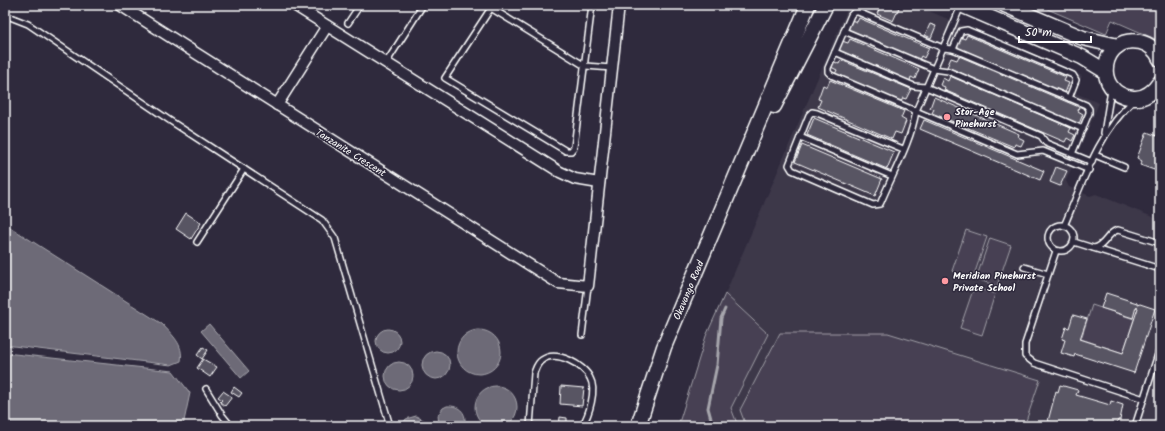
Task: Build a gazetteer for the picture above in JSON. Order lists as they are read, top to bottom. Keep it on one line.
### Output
{"streets":{"main road":["Okavango Road"],"street":["Tanzanite Crescent"]},"places":["Stor-Age Pinehurst","Meridian Pinehurst Private School"],"scale_bar":"50 m"}
